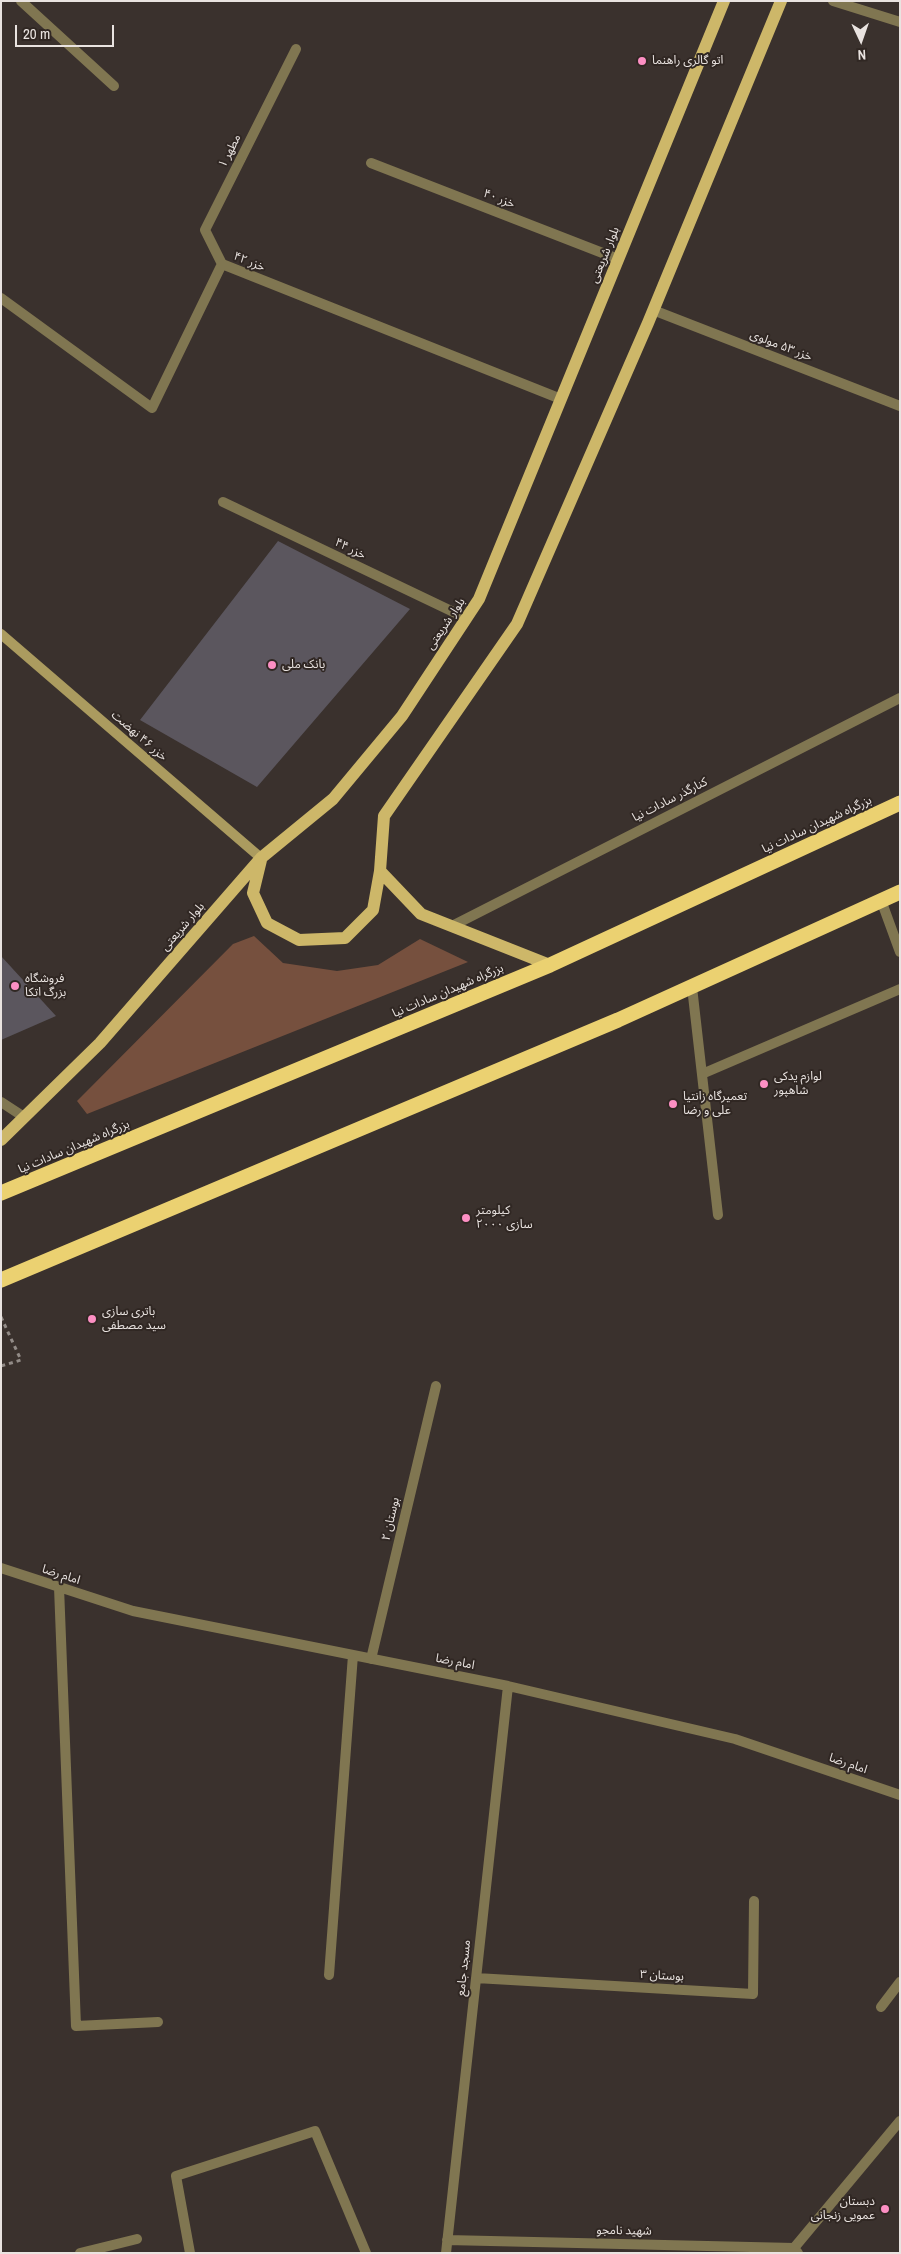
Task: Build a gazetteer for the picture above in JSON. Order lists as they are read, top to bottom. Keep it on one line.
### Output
{"streets":{"highway":["بزرگراه شهیدان سادات نیا"],"main road":["بلوار شریعتی"],"street":["مطهر ۱","خزر ۴۰","خزر ۴۲","خزر ۵۳ مولوی","خزر ۴۴","خزر ۴۶ نهضت","کنارگذر سادات نیا","بوستان ۲","امام رضا","مسجد جامع","بوستان ۳","شهید نامجو"]},"crossings":[["مطهر ۱","خزر ۴۲"],["خزر ۴۰","بلوار شریعتی"],["بلوار شریعتی","خزر ۴۲"],["بلوار شریعتی","خزر ۴۴"],["بلوار شریعتی","خزر ۴۶ نهضت"],["بوستان ۲","امام رضا"],["امام رضا","مسجد جامع"],["مسجد جامع","بوستان ۳"],["مسجد جامع","شهید نامجو"]],"places":["اتو گالری راهنما","بانک ملی","فروشگاه بزرگ اتکا","لوازم یدکی شاهپور","تعمیرگاه زانتیا علی و رضا","کیلومتر سازی ۲۰۰۰","باتری سازی سید مصطفی","دبستان عمویی زنجانی"],"scale_bar":"20 m","north":"bottom"}
